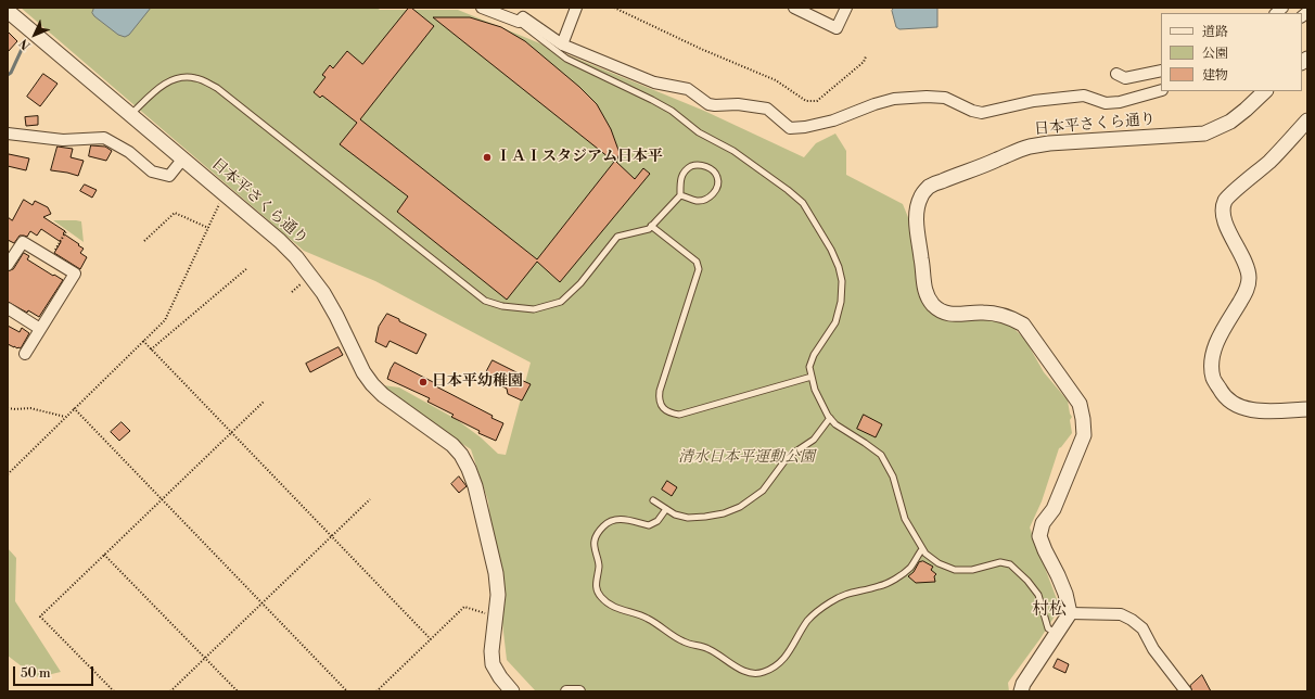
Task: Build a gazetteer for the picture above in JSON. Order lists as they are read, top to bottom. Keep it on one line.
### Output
{"streets":{"street":["日本平さくら通り"]},"districts":["村松"],"parks":["清水日本平運動公園"],"places":["ＩＡＩスタジアム日本平","日本平幼稚園"],"legend":["道路","公園","建物"],"scale_bar":"50 m","north":"bottom left"}
